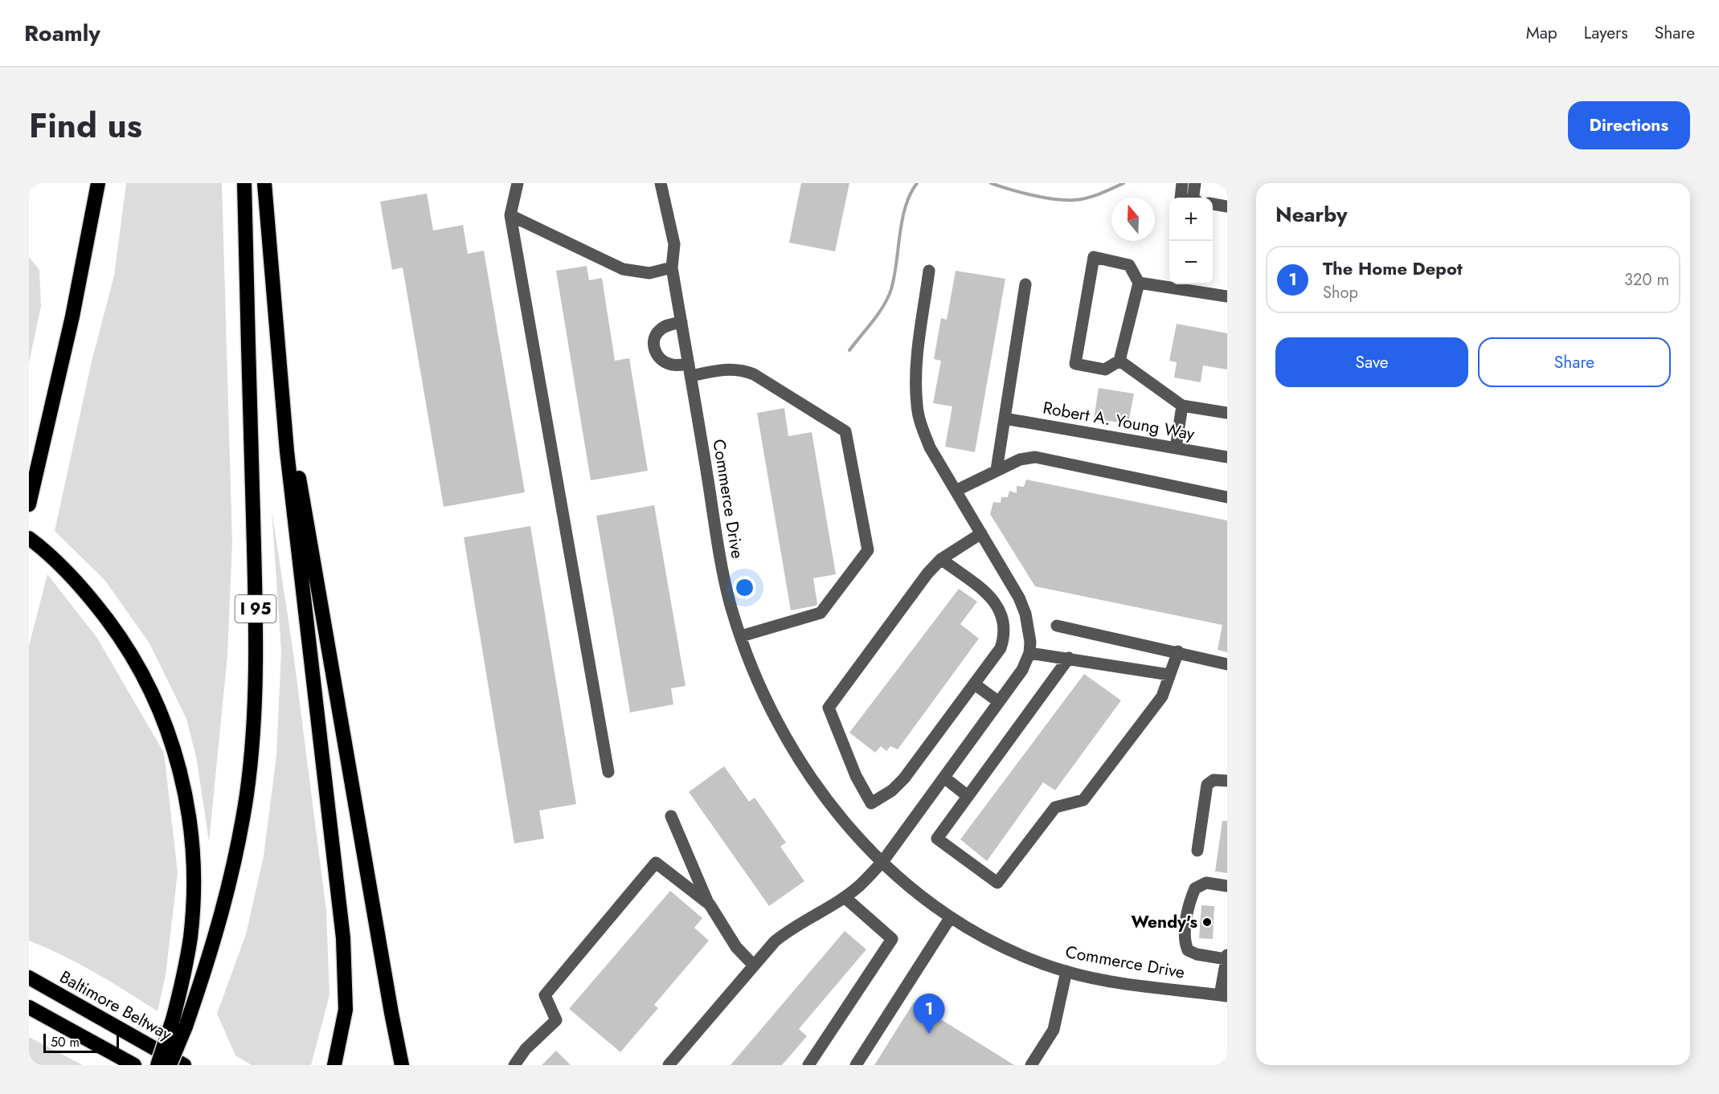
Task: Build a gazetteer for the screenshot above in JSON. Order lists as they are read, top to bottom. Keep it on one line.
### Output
{"streets":{"highway":["I 95","Baltimore Beltway"],"street":["Robert A. Young Way","Commerce Drive"]},"places":["Wendy's"],"scale_bar":"50 m","north":"top","page":{"header":"Roamly","nav":["Map","Layers","Share"],"title":"Find us","buttons":["Directions",["Save","Share"]],"heading":"Nearby","map_buttons":["+","−"],"list":[{"mark":"1","name":"The Home Depot","note":"Shop","value":"320 m"}],"pins":"1","scale":"50 m"}}
